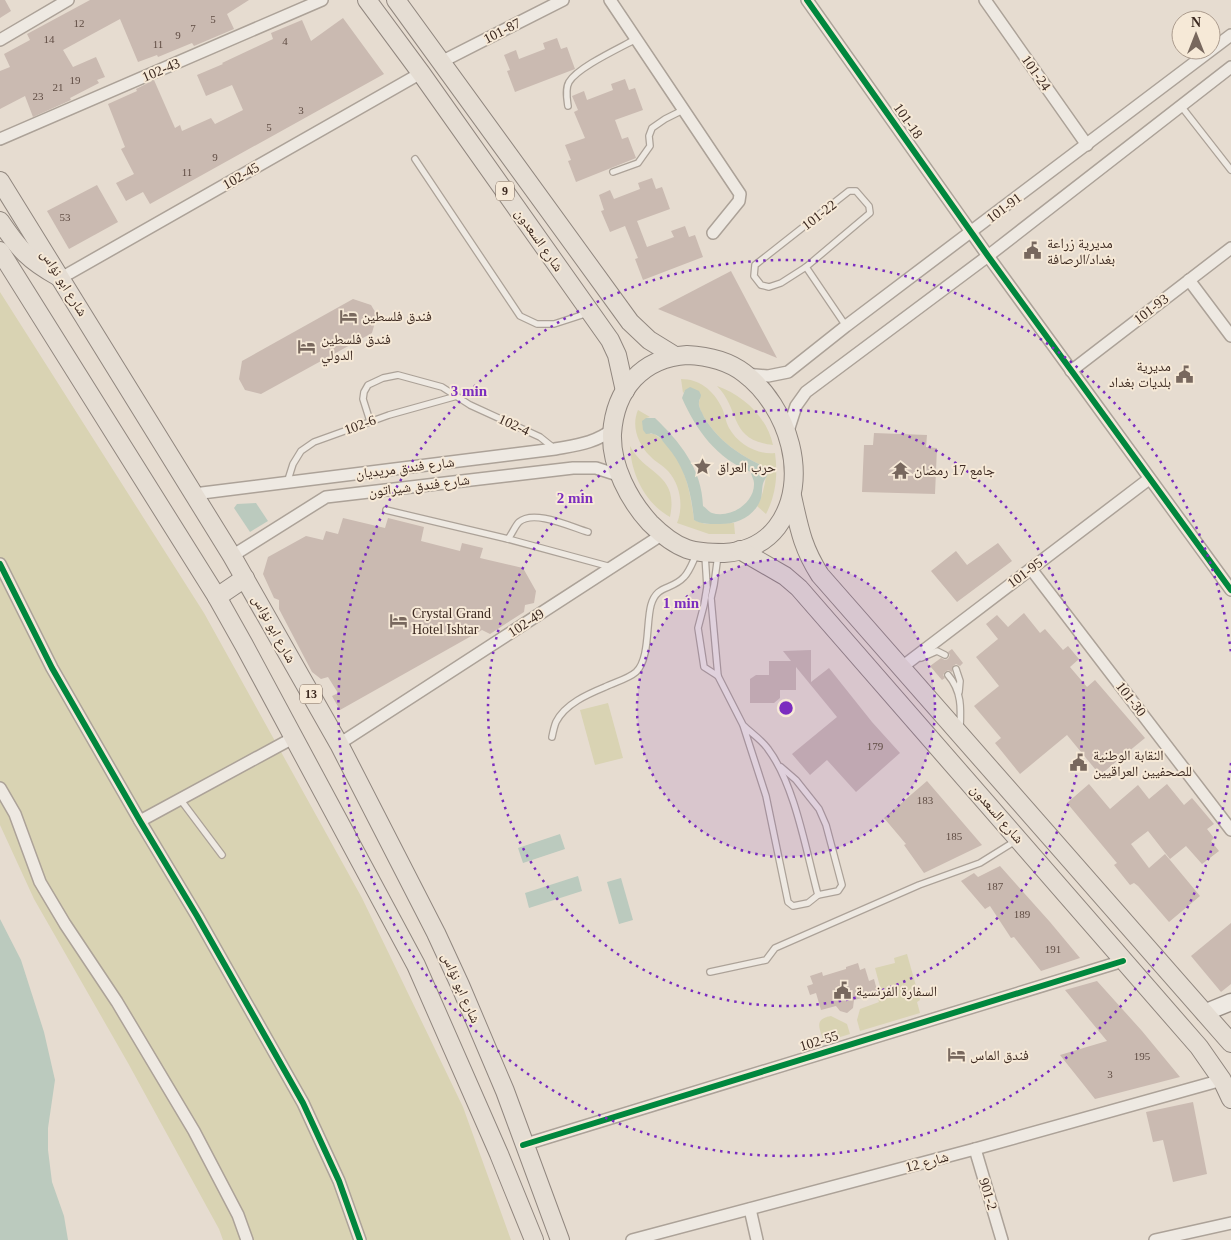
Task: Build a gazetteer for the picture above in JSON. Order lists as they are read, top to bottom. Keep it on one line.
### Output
{"streets":{"main road":["9","شارع السعدون","شارع ابو نؤاس","13"],"street":["101-87","102-43","101-24","101-18","102-45","101-91","101-93","شارع فندق مريديان","شارع فندق شيراتون","101-95","102-49","101-30","102-55","شارع 12","901-2"],"lane":["101-22","102-6","102-4"]},"crossings":[["101-87","شارع السعدون"],["101-24","101-91"],["101-18","101-91"],["101-18","101-93"],["101-18","101-95"],["102-45","شارع السعدون"],["102-45","شارع ابو نؤاس"],["شارع السعدون","101-95"],["شارع السعدون","102-55"],["شارع السعدون","شارع 12"],["شارع ابو نؤاس","شارع فندق مريديان"],["شارع ابو نؤاس","شارع فندق شيراتون"],["شارع ابو نؤاس","102-49"],["شارع ابو نؤاس","102-55"],["102-6","102-4"],["102-6","شارع فندق مريديان"],["102-4","شارع فندق مريديان"],["101-95","101-30"],["شارع 12","901-2"]],"places":{"public building":["مديرية زراعة بغداد/الرصافة","مديرية بلديات بغداد","النقابة الوطنية للصحفيين العراقيين","السفارة الفرنسية"],"hotel":["فندق فلسطين","فندق فلسطين الدولي","Crystal Grand Hotel Ishtar","فندق الماس"],"place":["حرب العراق"],"temple":["جامع 17 رمضان"]},"house_numbers":["5","12","7","9","14","4","11","19","21","23","3","5","9","11","53","179","183","185","187","189","191","195","3"],"north":"top","rings":["3 min","2 min","1 min"]}
